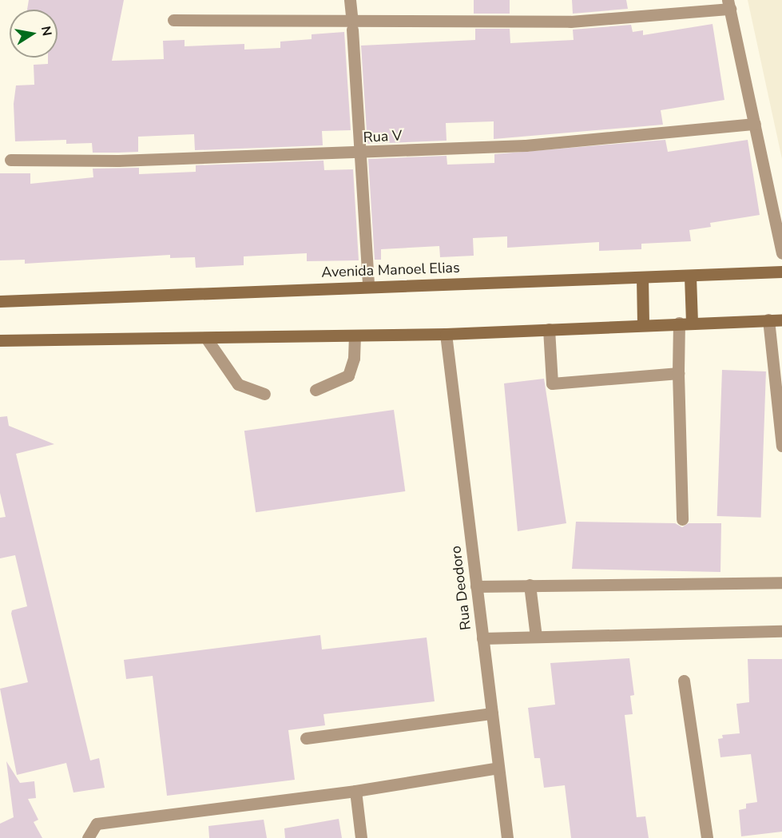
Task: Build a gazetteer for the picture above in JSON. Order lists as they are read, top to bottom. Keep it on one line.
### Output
{"streets":{"main road":["Avenida Manoel Elias"],"street":["Rua V","Rua Deodoro"]},"north":"right"}
